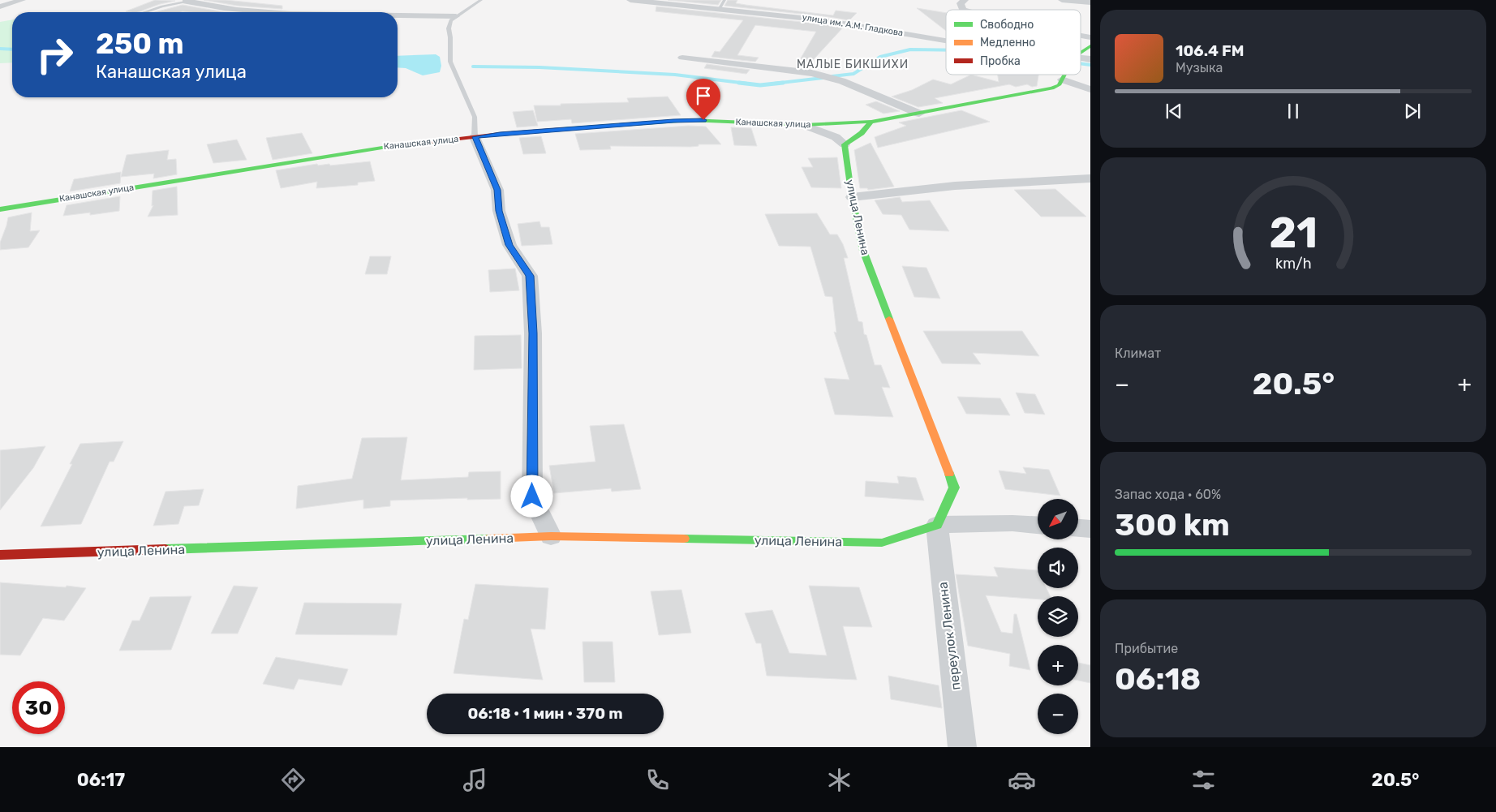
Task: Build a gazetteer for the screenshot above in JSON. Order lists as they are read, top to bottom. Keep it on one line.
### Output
{"streets":{"street":["улица им. А.М. Гладкова","Канашская улица","улица Ленина","переулок Ленина"]},"crossings":[["улица Ленина","переулок Ленина"]],"districts":["МАЛЫЕ БИКШИХИ"],"legend":["Свободно","Медленно","Пробка"],"north":"bottom left","page":{"turn":["250 m","Канашская улица"],"song":["106.4 FM","Музыка"],"tile":["Климат",["Запас хода · 60%","300 km"],["Прибытие","06:18"]],"heat":["−","20.5°","+"],"map_buttons":["+","−"],"limit":"30","trip":"06:18 · 1 мин · 370 m","tabs":["06:17","20.5°"],"gauge":["21","km/h"]}}
